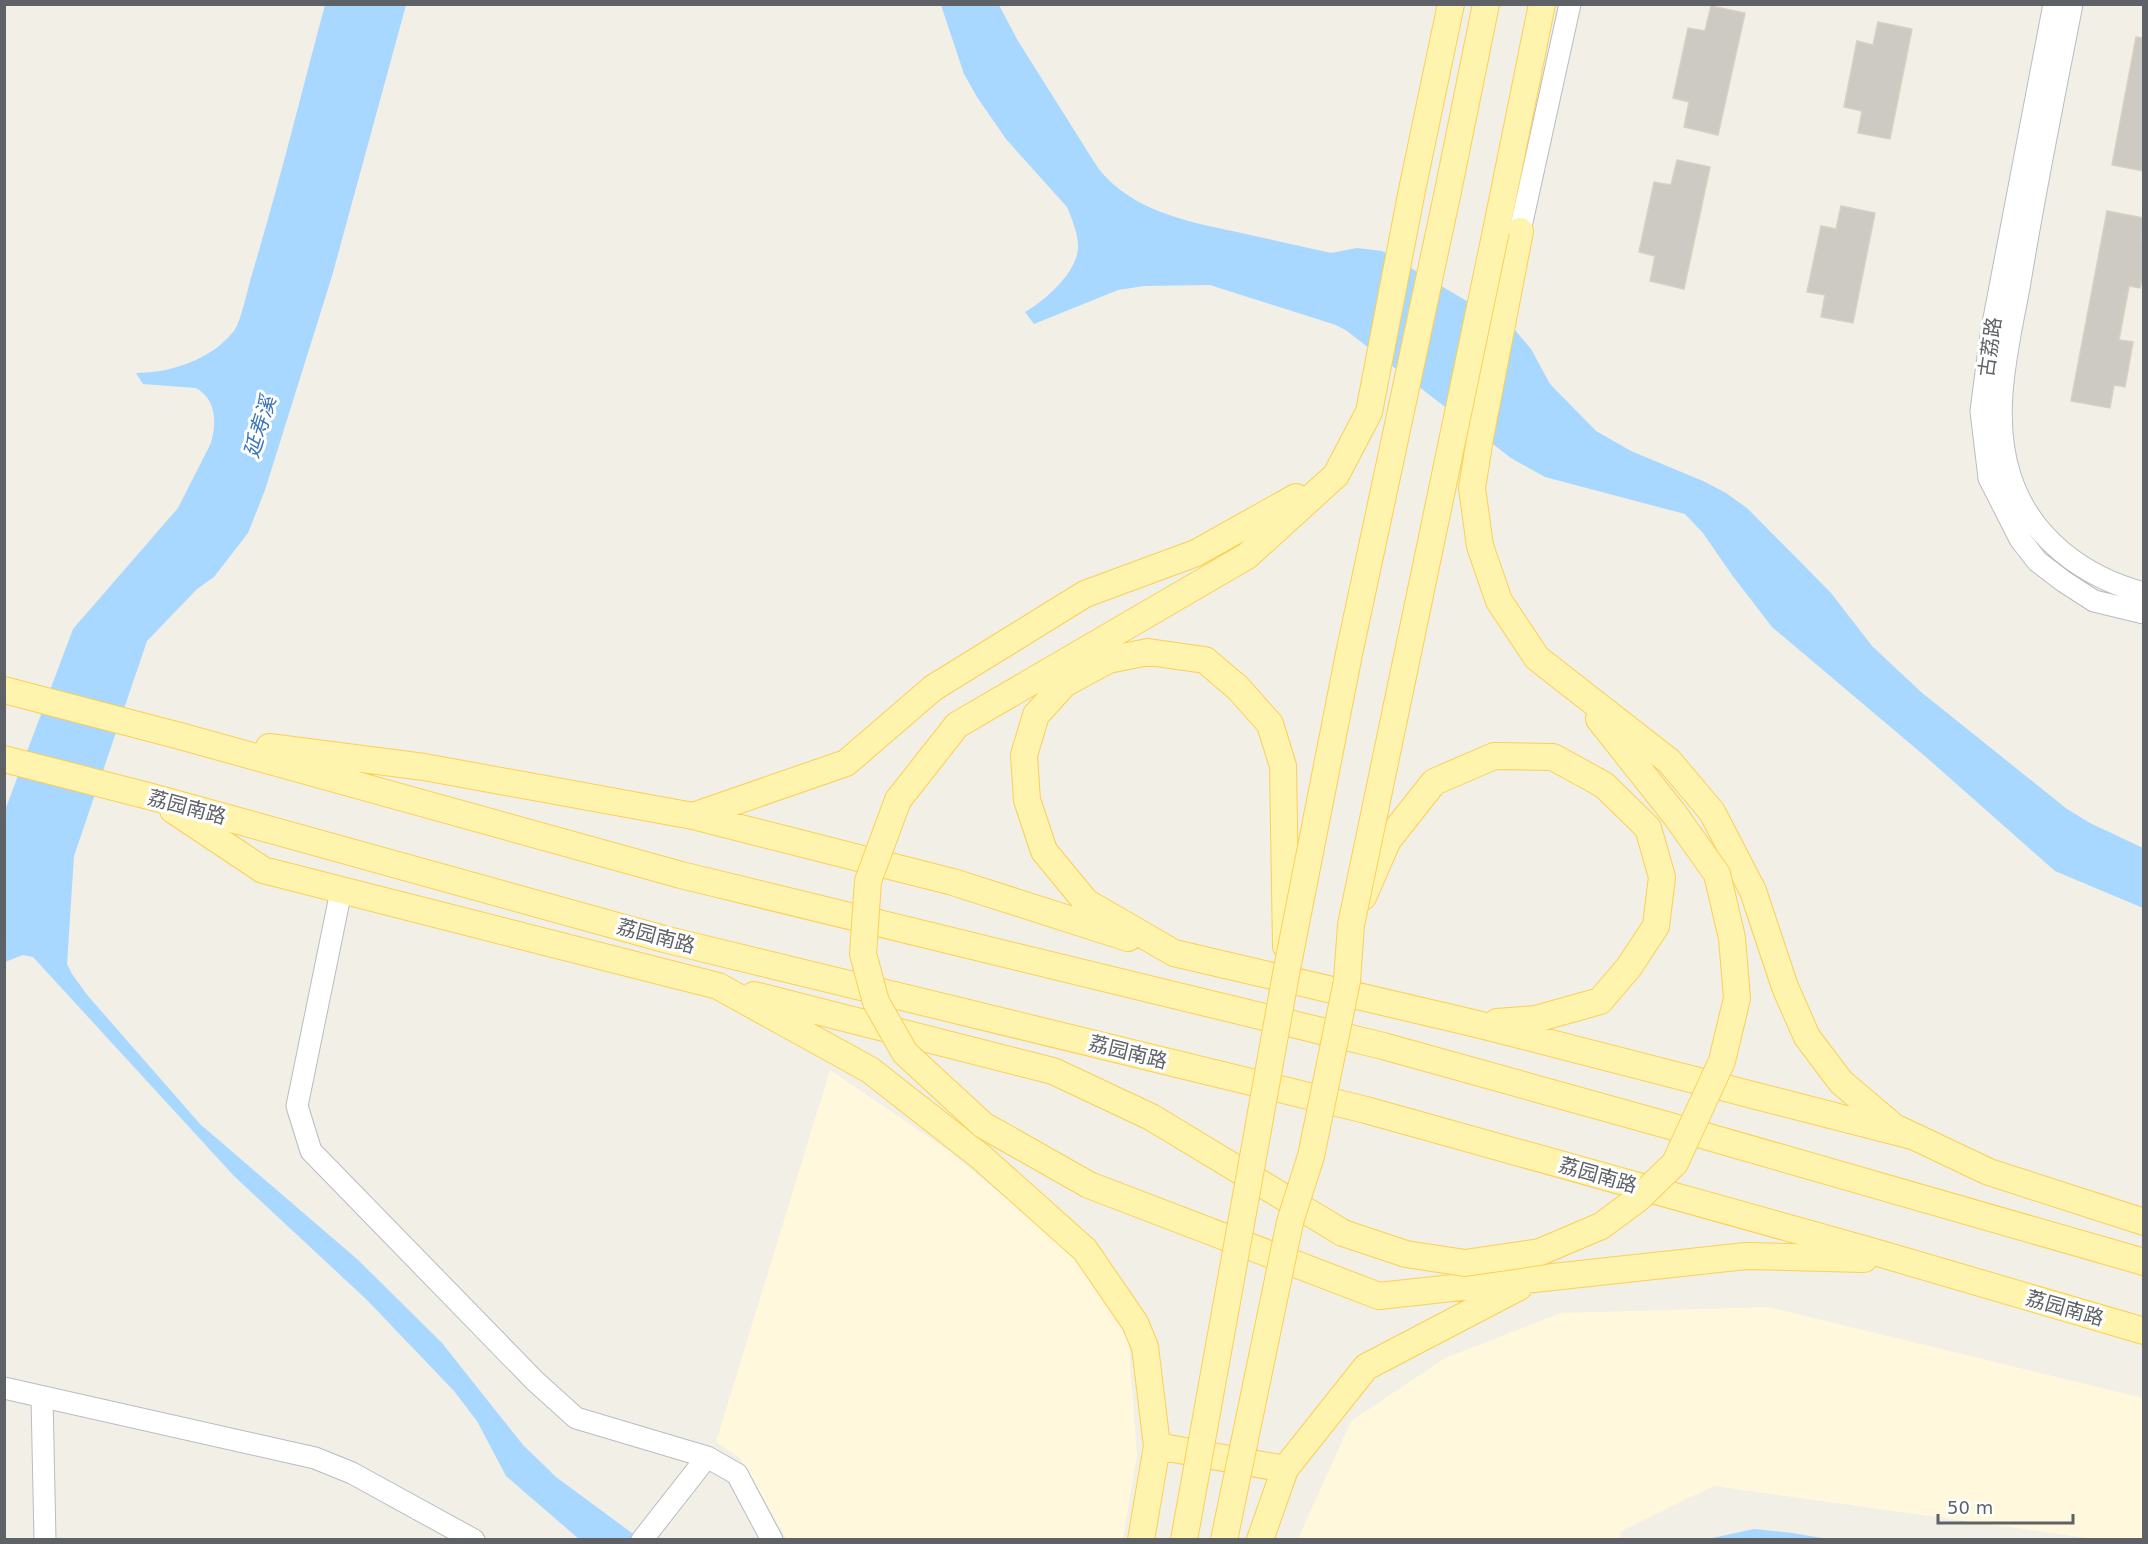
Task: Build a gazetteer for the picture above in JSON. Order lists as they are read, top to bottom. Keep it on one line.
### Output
{"streets":{"main road":["荔园南路"],"street":["古荔路"]},"water":["延寿溪"],"scale_bar":"50 m"}
